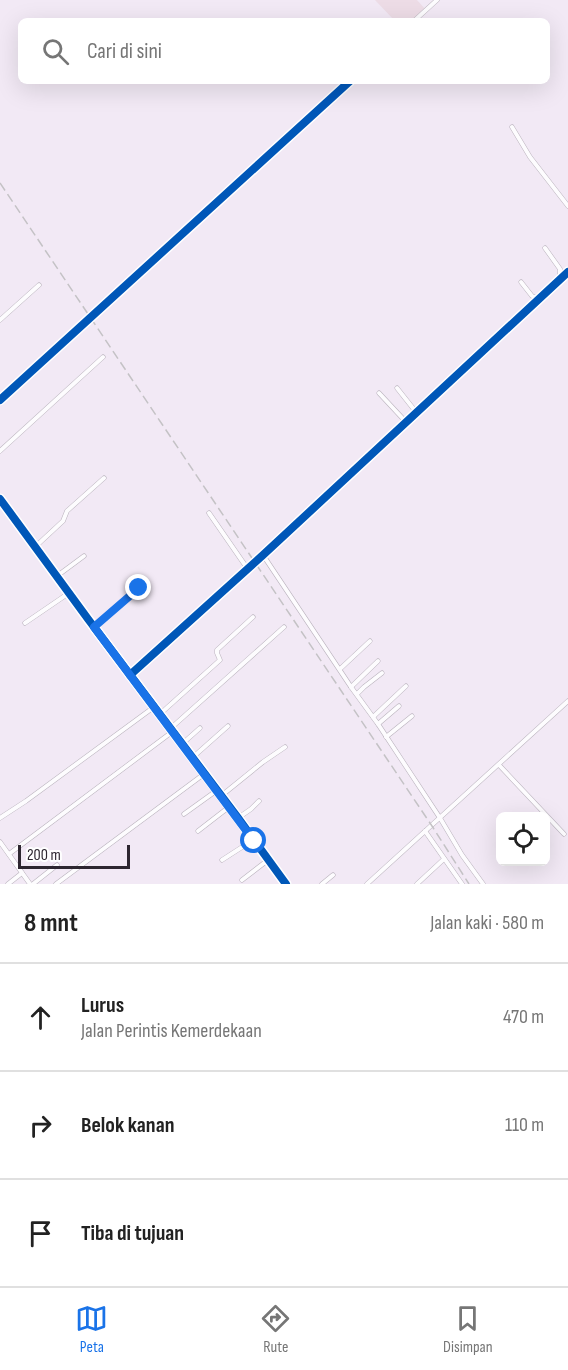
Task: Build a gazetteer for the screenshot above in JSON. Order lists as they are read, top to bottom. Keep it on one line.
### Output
{"scale_bar":"200 m","page":{"search":"Cari di sini","scale":"200 m","heading":["8 mnt","Jalan kaki · 580 m"],"list":[["Lurus","Jalan Perintis Kemerdekaan","470 m"],["Belok kanan","110 m"],"Tiba di tujuan"],"nav":["Peta","Rute","Disimpan"]}}
